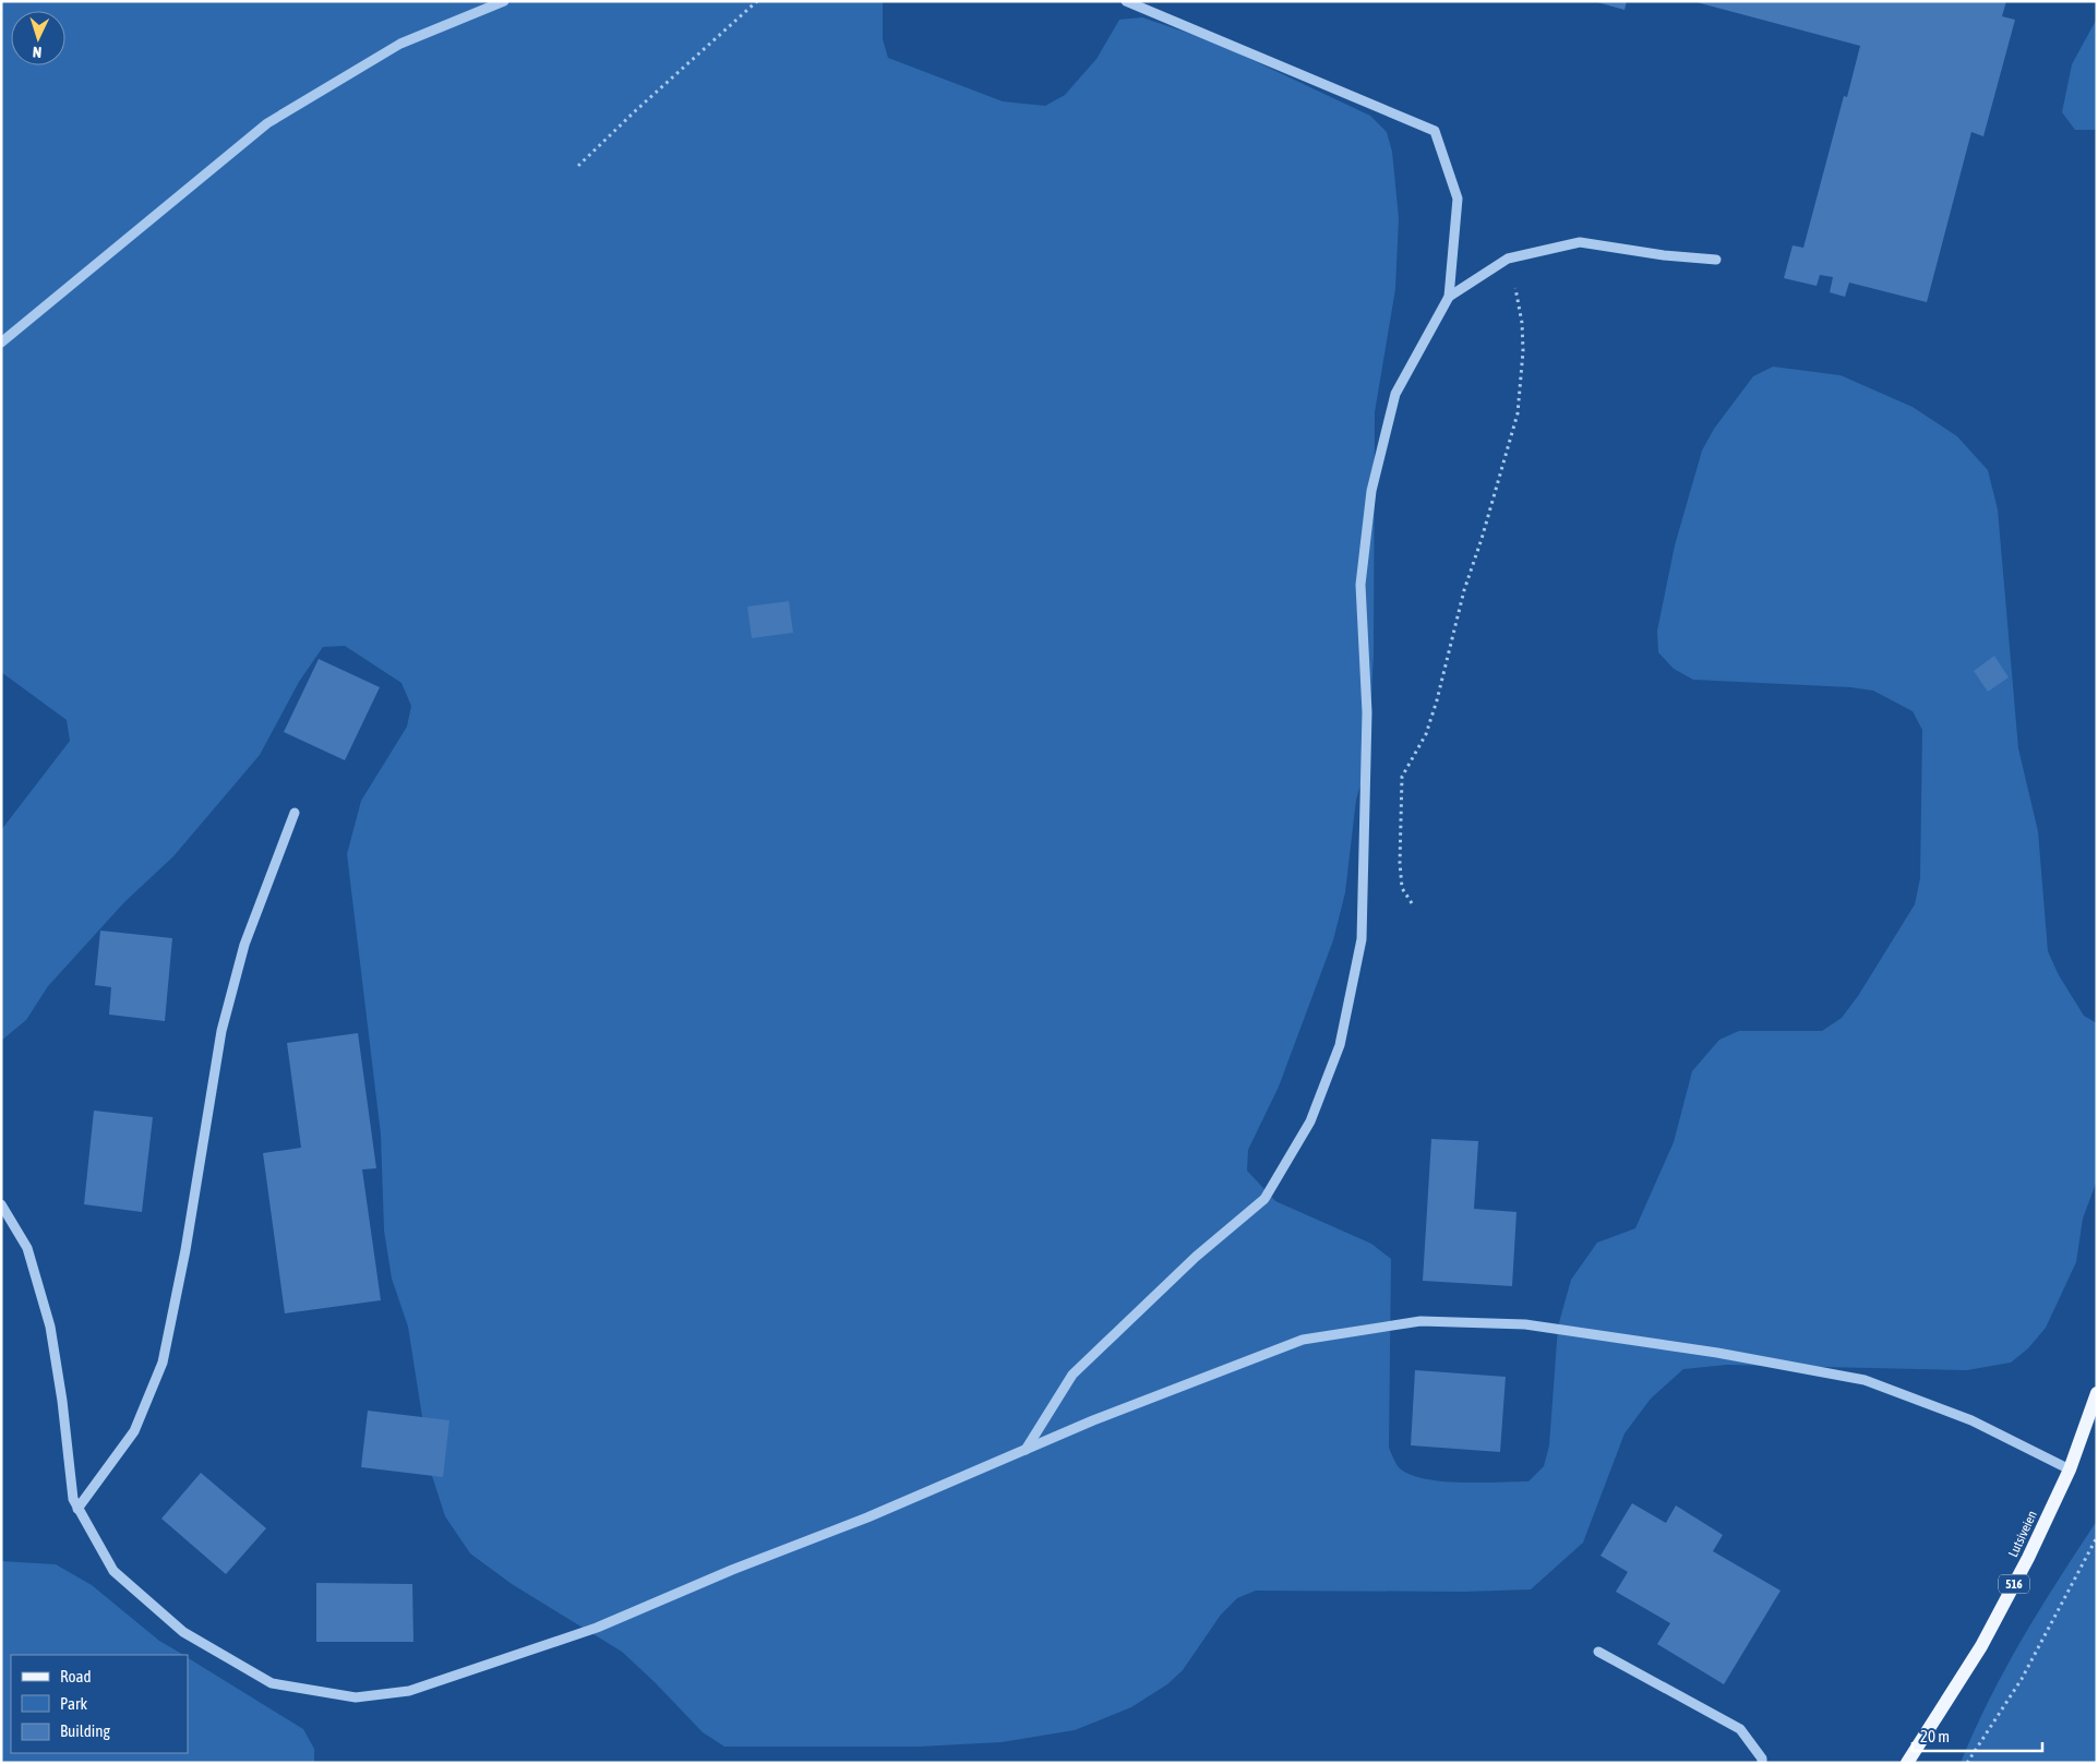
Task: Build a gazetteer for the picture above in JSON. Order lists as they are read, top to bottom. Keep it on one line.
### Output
{"streets":{"main road":["Lutsiveien","516"]},"legend":["Road","Park","Building"],"scale_bar":"20 m","north":"bottom"}
